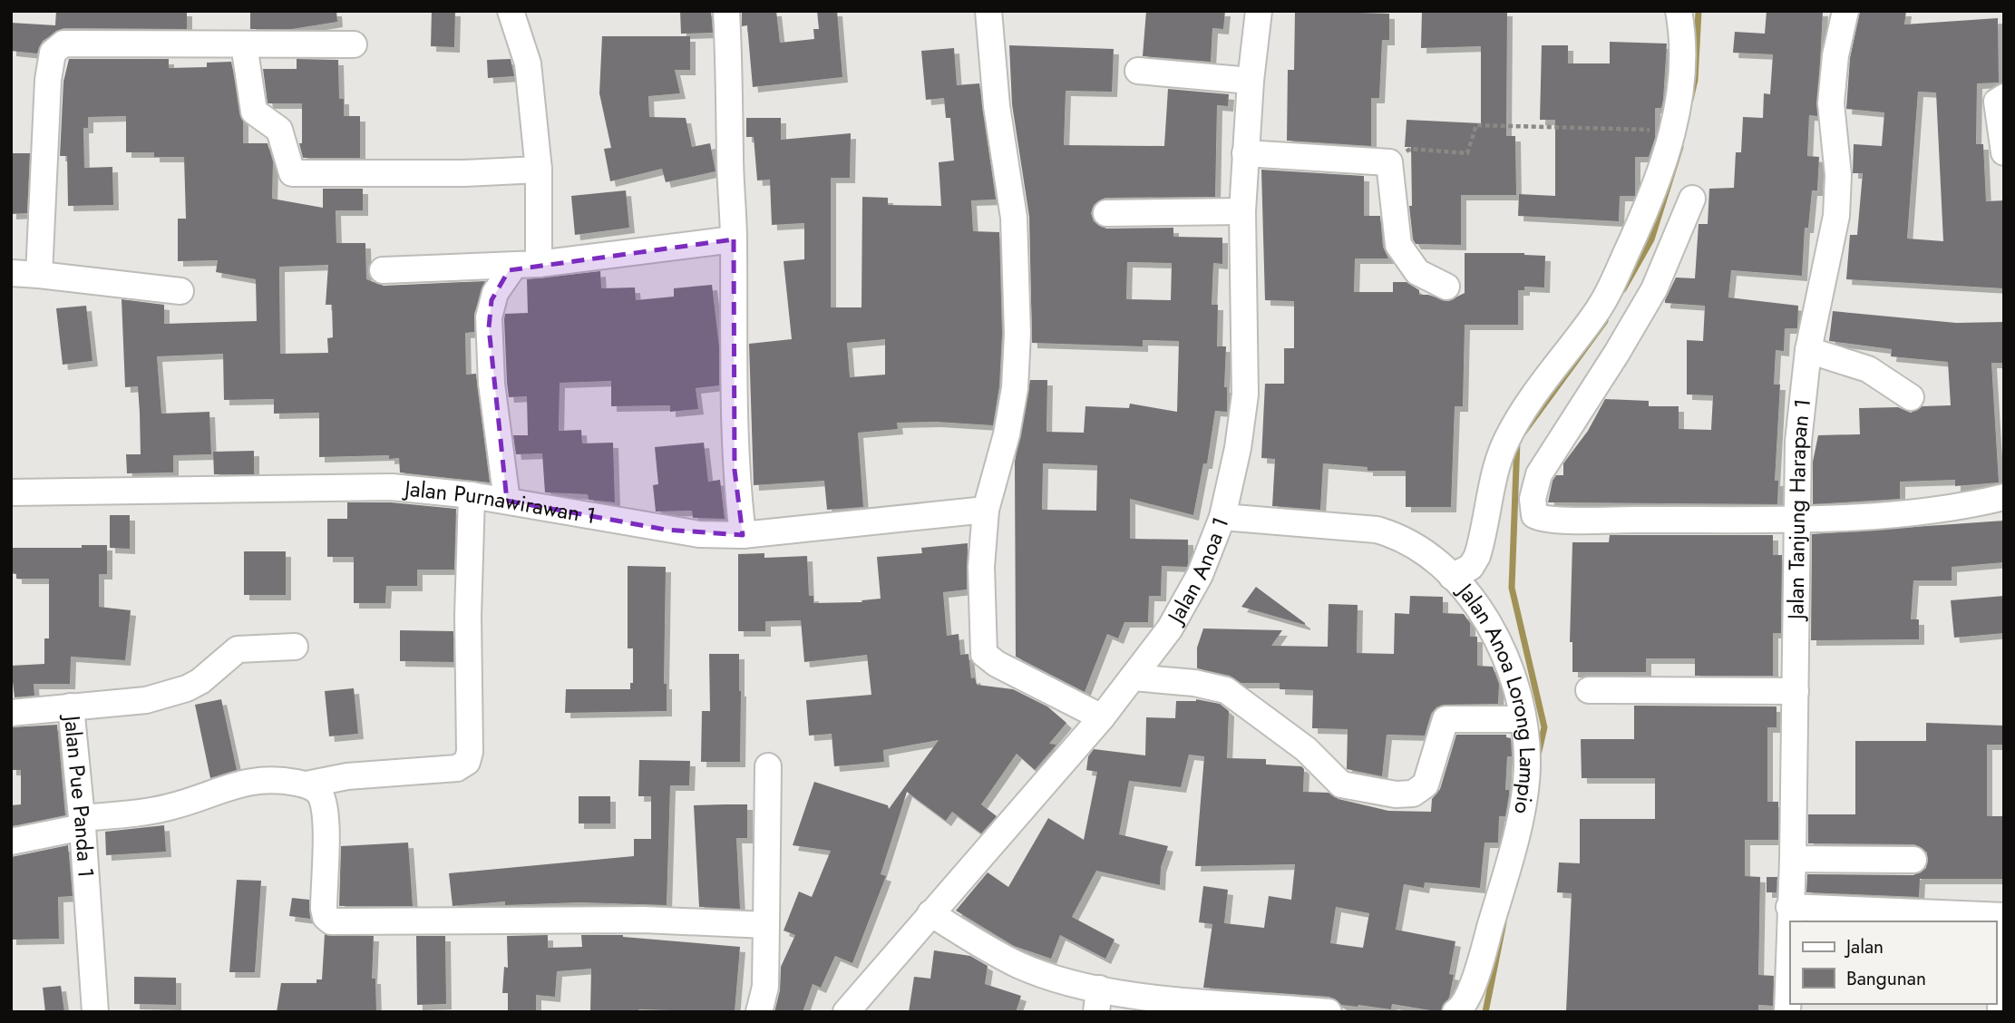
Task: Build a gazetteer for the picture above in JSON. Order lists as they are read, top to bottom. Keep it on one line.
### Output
{"streets":{"street":["Jalan Purnawirawan 1","Jalan Tanjung Harapan 1","Jalan Anoa 1","Jalan Anoa Lorong Lampio","Jalan Pue Panda 1"]},"crossings":[["Jalan Anoa 1","Jalan Anoa Lorong Lampio"]],"legend":["Jalan","Bangunan"]}
